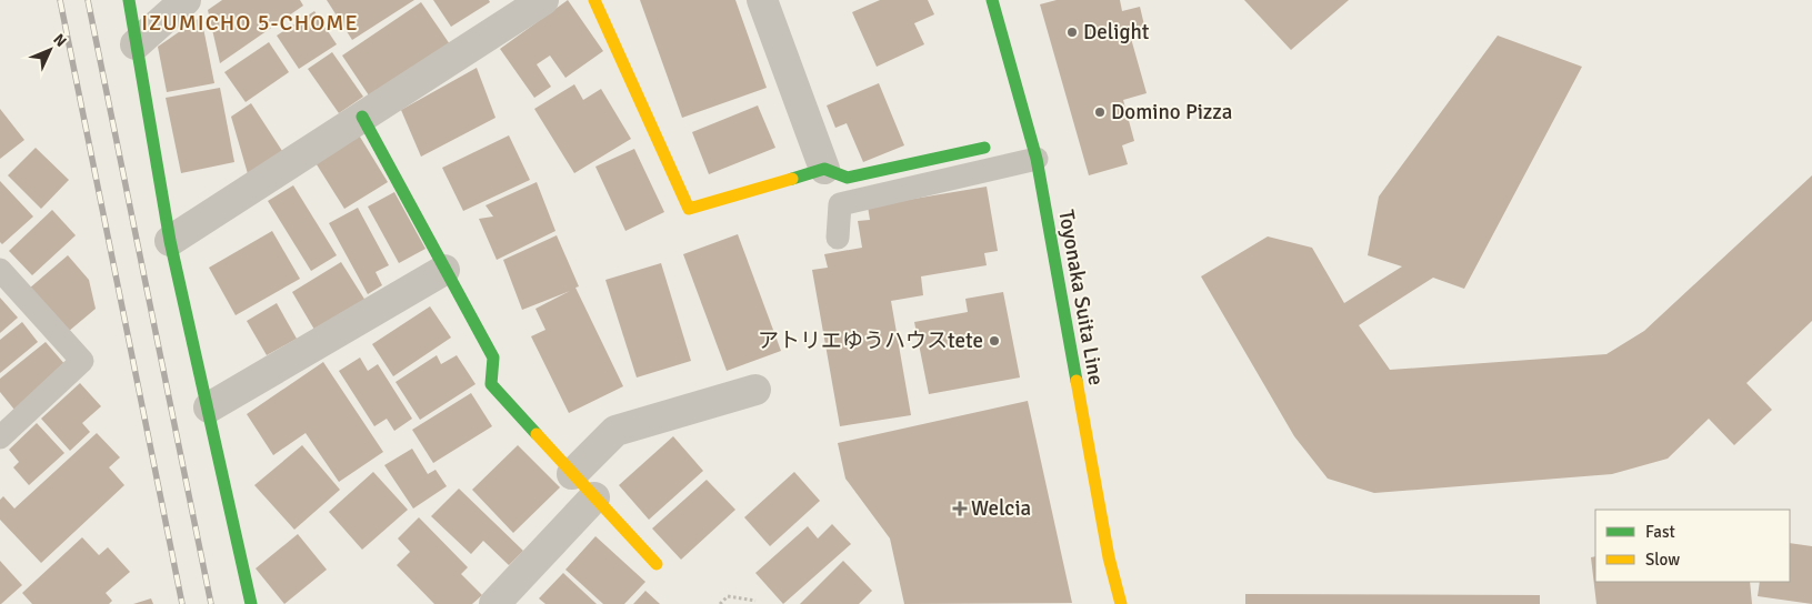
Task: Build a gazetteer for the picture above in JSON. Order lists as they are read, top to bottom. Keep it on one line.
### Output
{"streets":{"street":["Toyonaka Suita Line"]},"districts":["IZUMICHO 5-CHOME"],"places":{"other":["Delight","Domino Pizza","アトリエゆうハウスtete"],"health":["Welcia"]},"legend":["Fast","Slow"],"north":"top right"}
